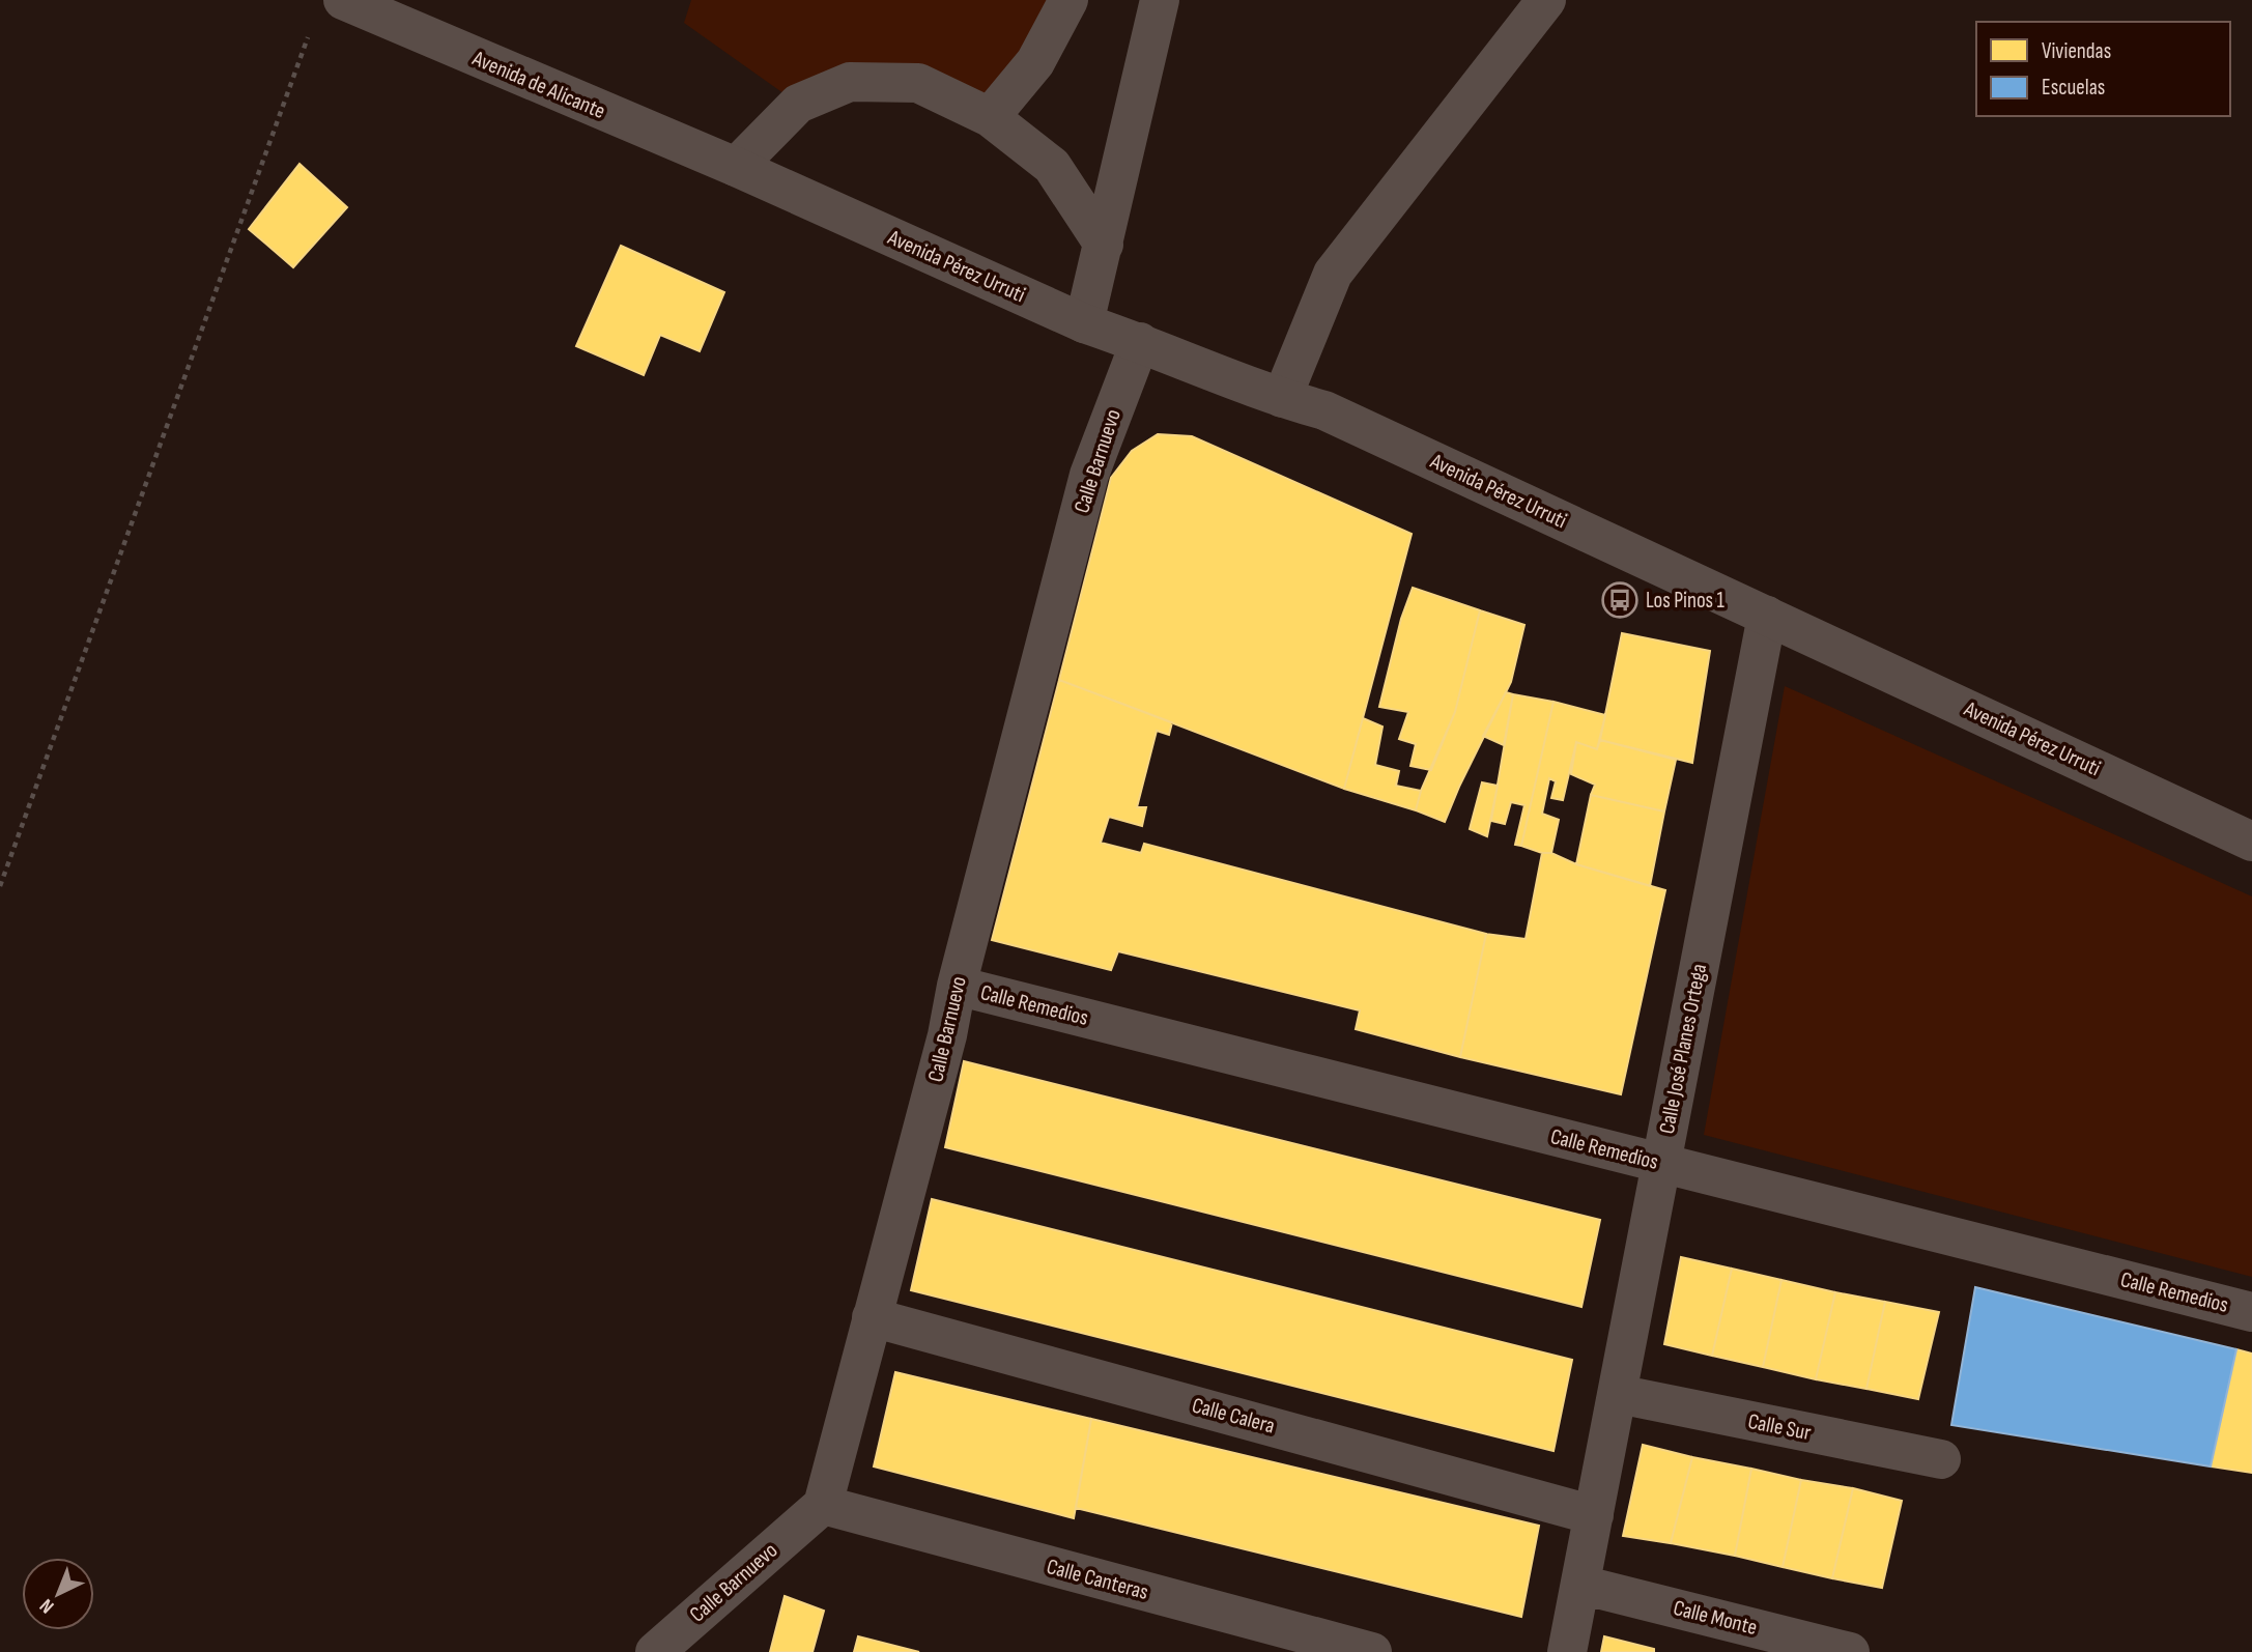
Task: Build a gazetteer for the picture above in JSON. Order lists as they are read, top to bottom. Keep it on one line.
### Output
{"streets":{"street":["Avenida de Alicante","Avenida Pérez Urruti","Calle Barnuevo","Calle Remedios","Calle José Planes Ortega","Calle Calera","Calle Sur","Calle Canteras","Calle Monte"]},"crossings":[["Avenida de Alicante","Avenida Pérez Urruti"],["Avenida Pérez Urruti","Calle Barnuevo"],["Avenida Pérez Urruti","Calle José Planes Ortega"],["Calle Barnuevo","Calle Remedios"],["Calle Barnuevo","Calle Calera"],["Calle Barnuevo","Calle Canteras"],["Calle Remedios","Calle José Planes Ortega"],["Calle José Planes Ortega","Calle Calera"],["Calle José Planes Ortega","Calle Sur"],["Calle José Planes Ortega","Calle Monte"]],"places":{"bus stop":["Los Pinos 1"]},"legend":["Viviendas","Escuelas"],"north":"bottom left"}
